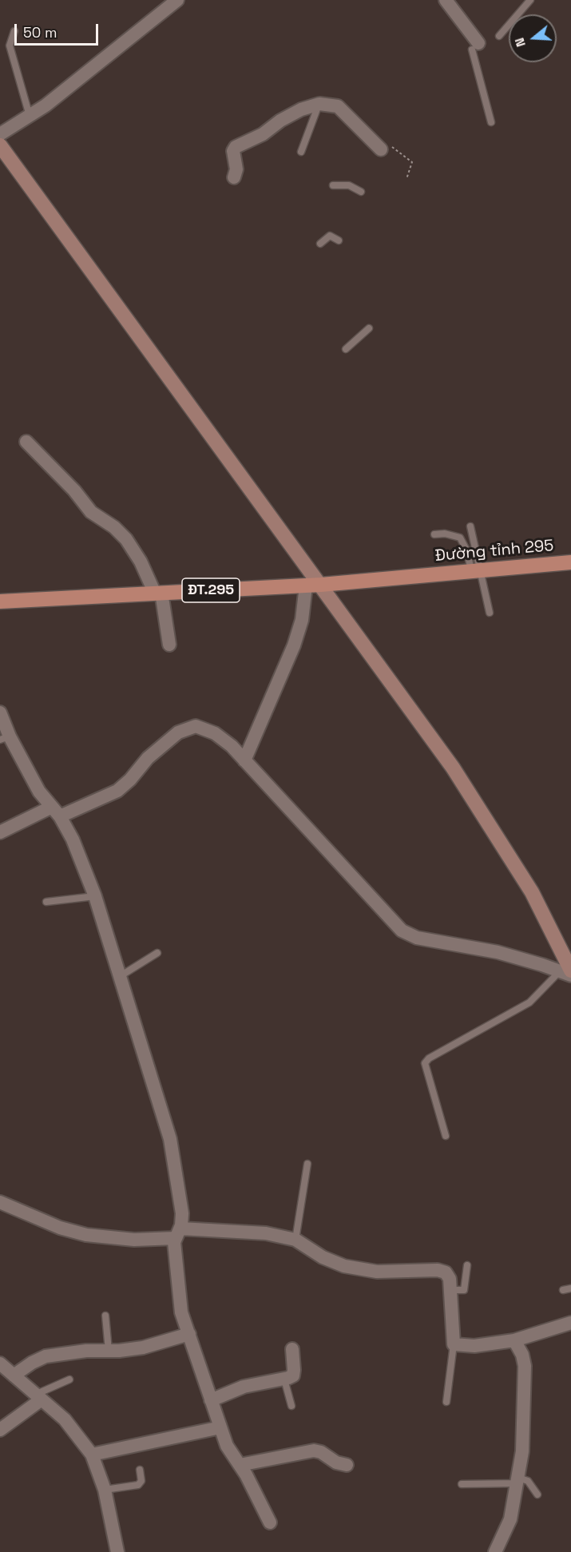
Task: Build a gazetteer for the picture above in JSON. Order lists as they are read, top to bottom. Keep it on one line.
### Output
{"streets":{"main road":["Đường tỉnh 295","ĐT.295"]},"crossings":[["Đường tỉnh 295","ĐT.295"]],"scale_bar":"50 m","north":"left"}
